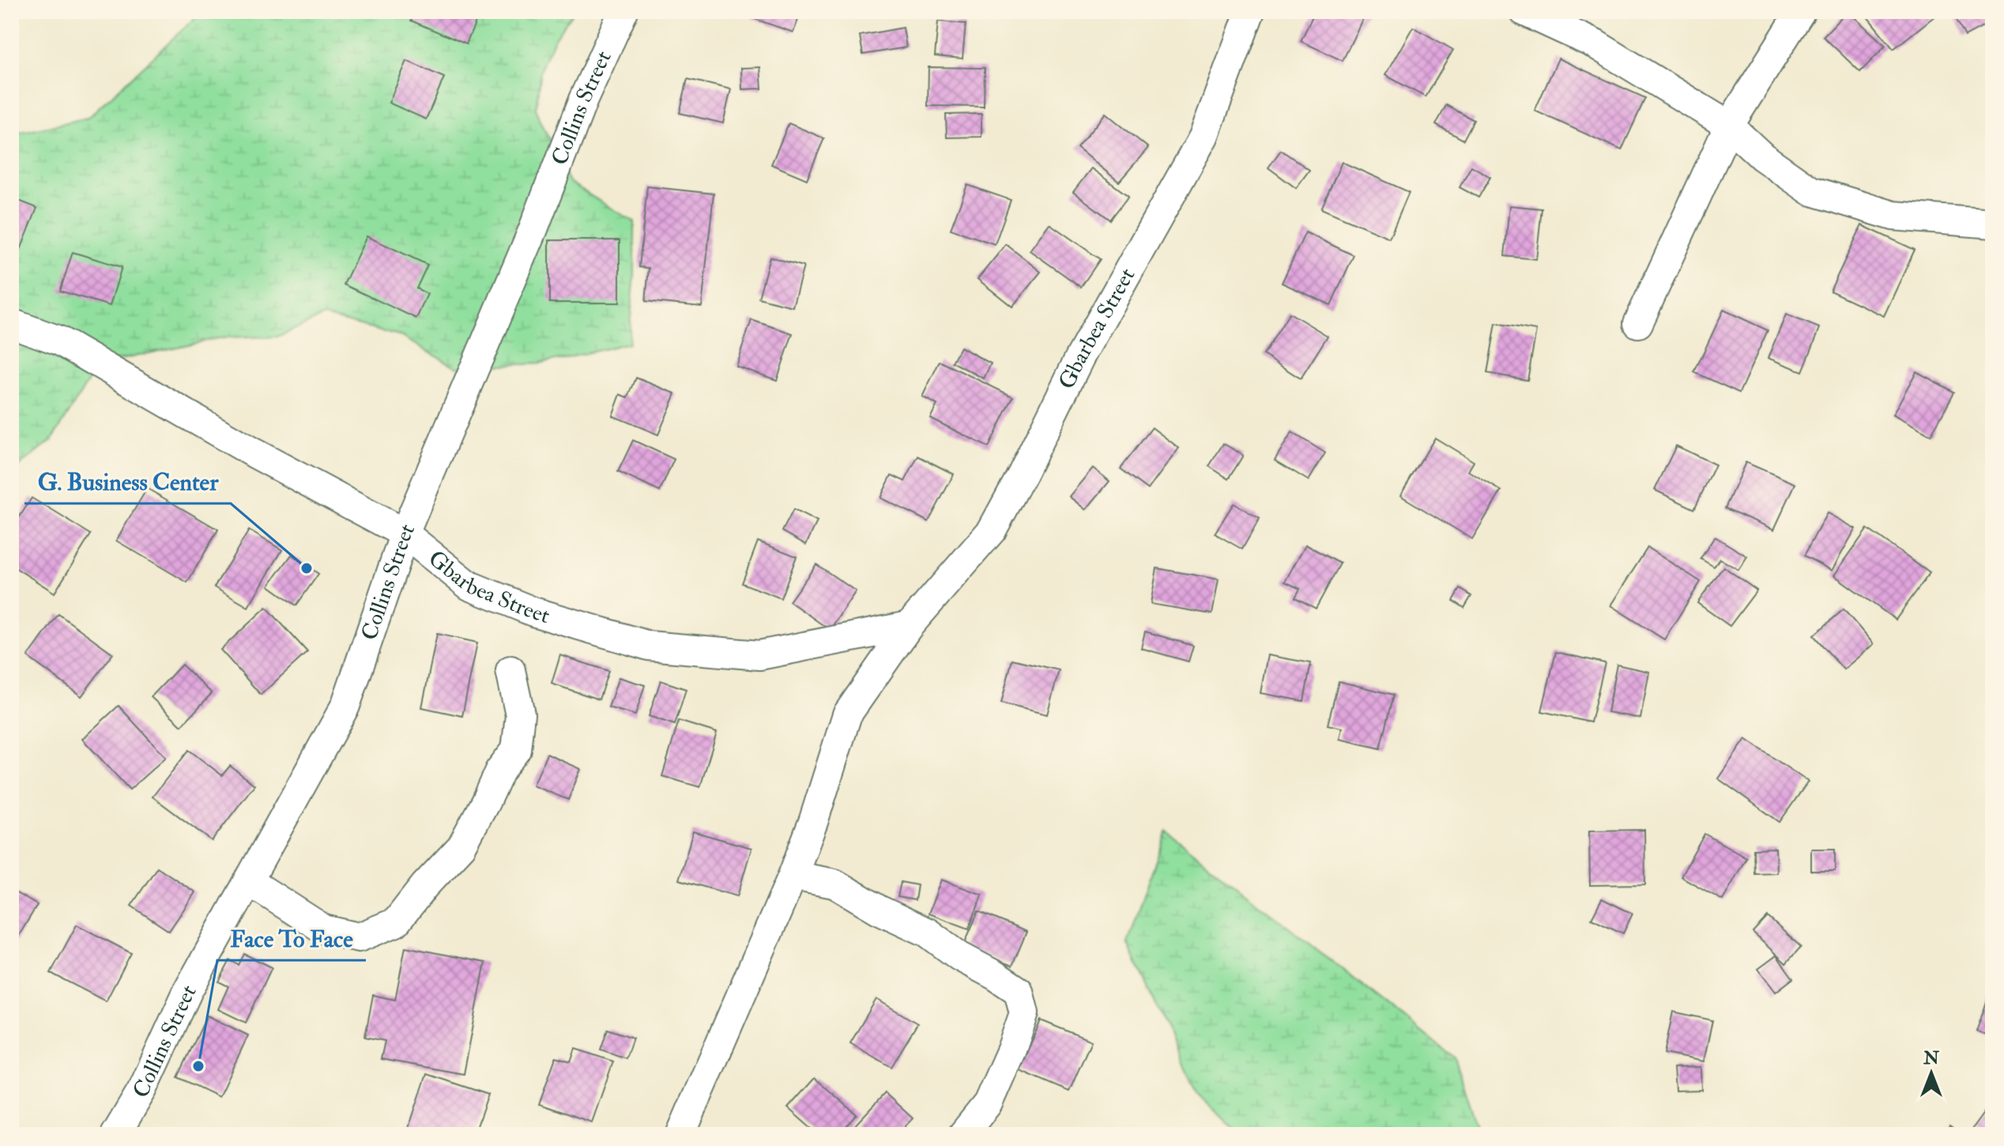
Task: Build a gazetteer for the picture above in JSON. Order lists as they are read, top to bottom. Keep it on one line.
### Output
{"streets":{"street":["Collins Street","Gbarbea Street"]},"crossings":[["Collins Street","Gbarbea Street"]],"places":["G. Business Center","Face To Face"],"north":"top"}
